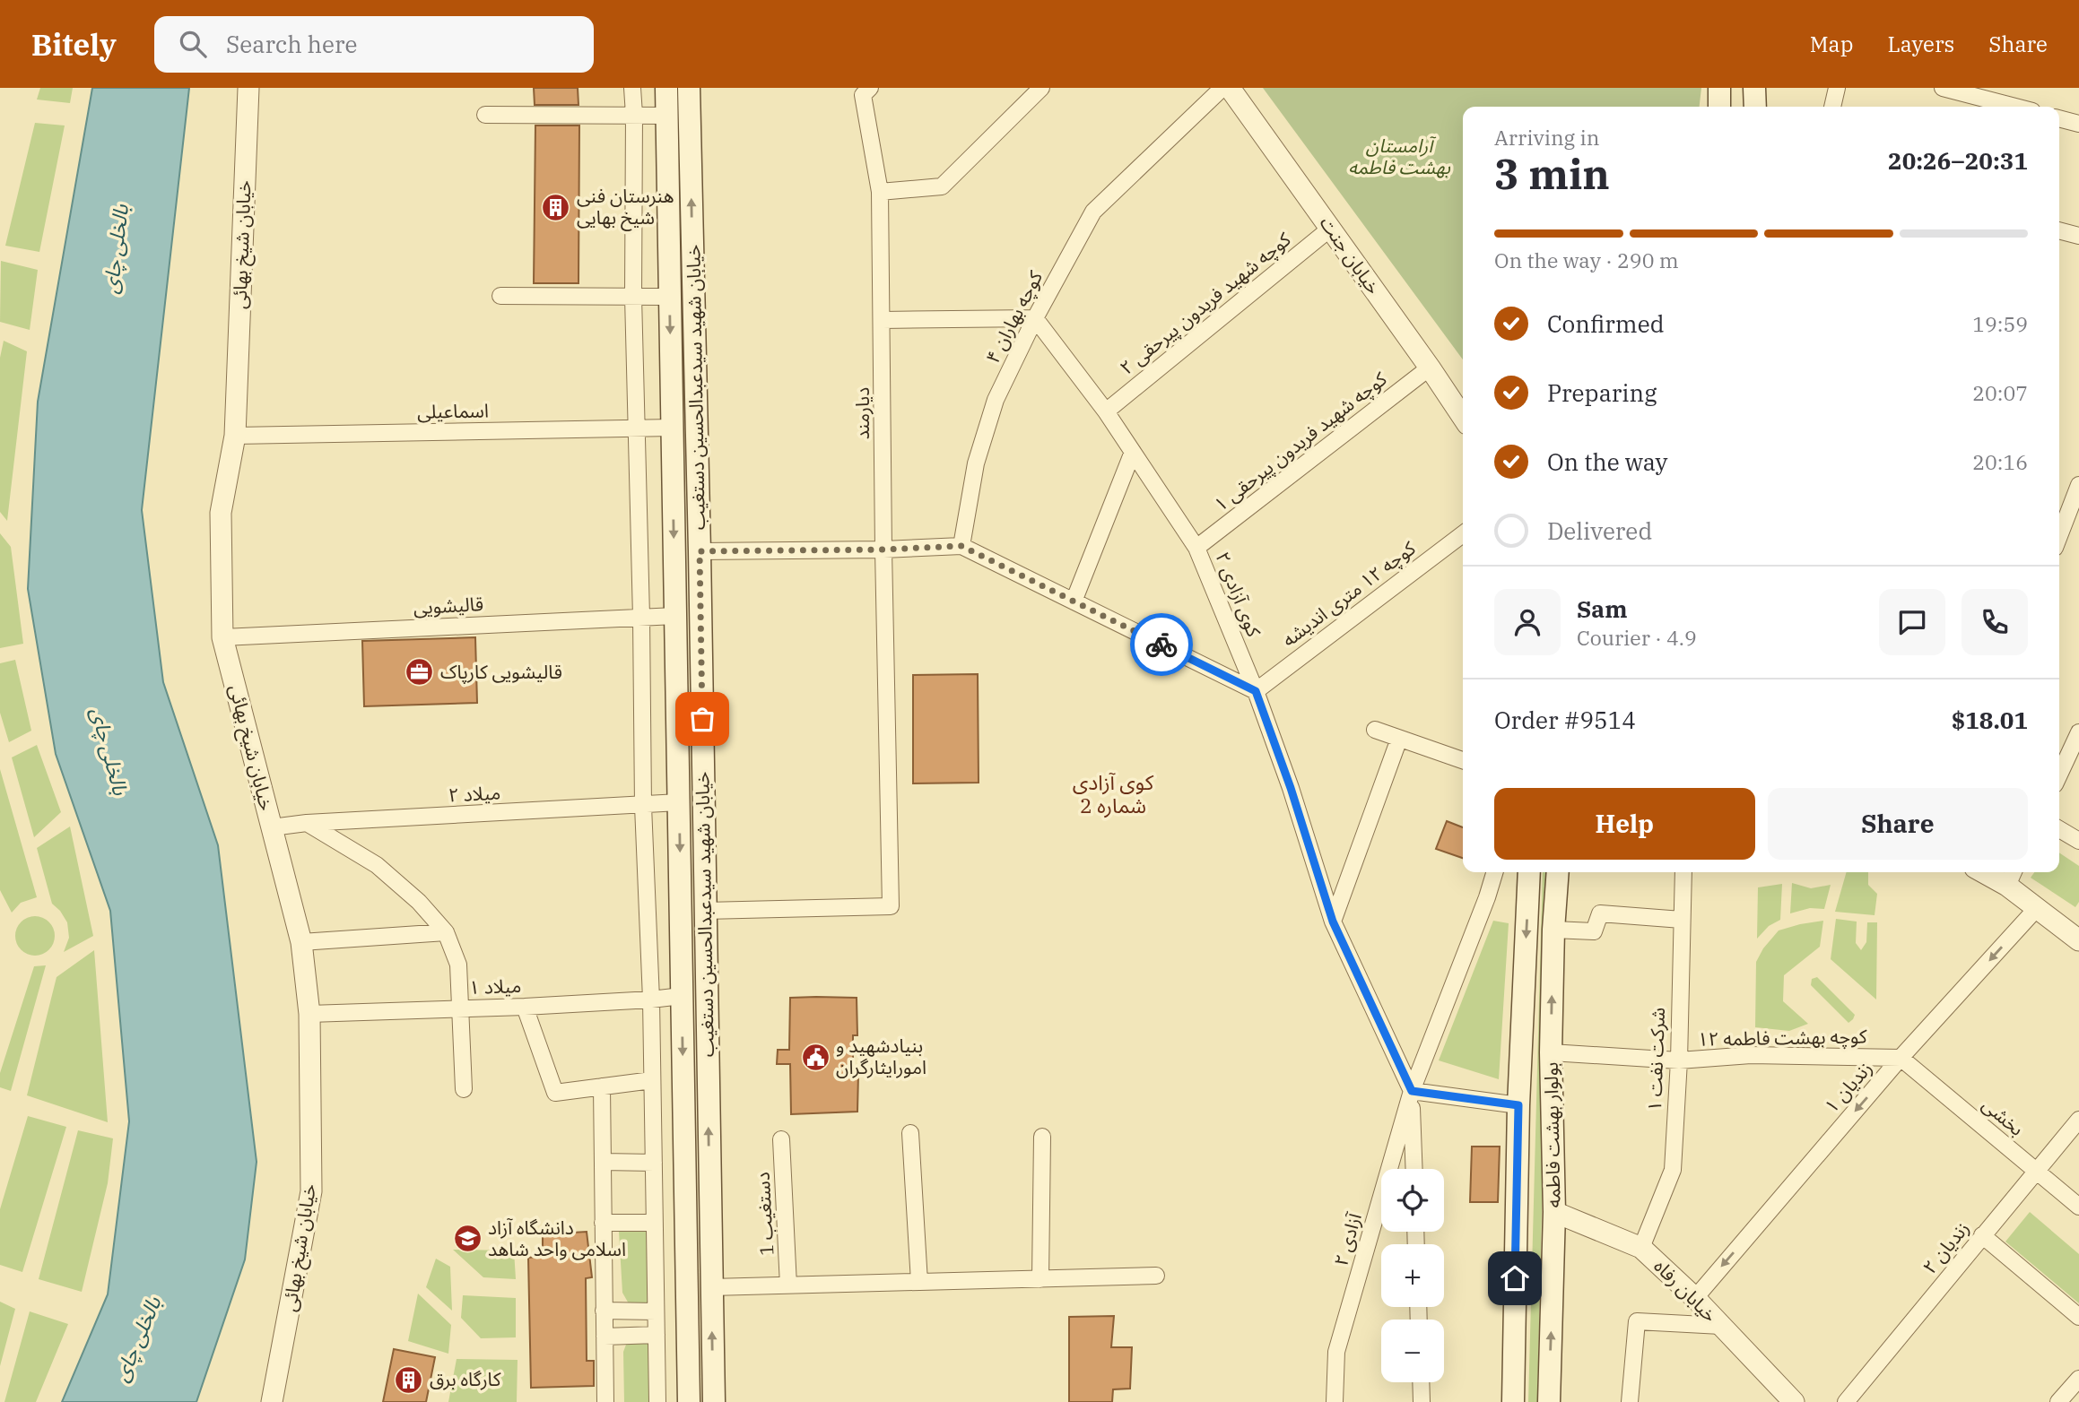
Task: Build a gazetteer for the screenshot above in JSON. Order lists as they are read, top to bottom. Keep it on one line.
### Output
{"streets":{"main road":["خیابان شهید سیدعبدالحسین دستغیب","بولوار بهشت فاطمه"],"street":["خیابان شیخ بهائی","خیابان جنت","کوچه شهید فریدون پیرحقی ۲","کوچه بهاران ۴","اسماعیلی","دیارمند","کوچه شهید فریدون پیرحقی ۱","کوی آزادی ۲","کوچه ۱۲ متری اندیشه","قالیشویی","میلاد ۲","میلاد ۱","کوچه بهشت فاطمه ۱۲","شرکت نفت ۱","زندیان ۱","بخشی","دستغیب 1","آزادی ۲","زندیان ۲","خیابان رفاه"]},"crossings":[["خیابان شیخ بهائی","اسماعیلی"],["خیابان شیخ بهائی","قالیشویی"],["خیابان شیخ بهائی","میلاد ۲"],["خیابان شیخ بهائی","میلاد ۱"],["خیابان جنت","کوچه شهید فریدون پیرحقی ۲"],["خیابان جنت","کوچه شهید فریدون پیرحقی ۱"],["کوچه شهید فریدون پیرحقی ۲","کوی آزادی ۲"],["کوچه بهاران ۴","کوی آزادی ۲"],["خیابان شهید سیدعبدالحسین دستغیب","اسماعیلی"],["خیابان شهید سیدعبدالحسین دستغیب","دیارمند"],["خیابان شهید سیدعبدالحسین دستغیب","قالیشویی"],["خیابان شهید سیدعبدالحسین دستغیب","میلاد ۲"],["خیابان شهید سیدعبدالحسین دستغیب","میلاد ۱"],["کوچه شهید فریدون پیرحقی ۱","کوی آزادی ۲"],["کوی آزادی ۲","کوچه ۱۲ متری اندیشه"],["کوی آزادی ۲","آزادی ۲"],["کوچه بهشت فاطمه ۱۲","شرکت نفت ۱"],["کوچه بهشت فاطمه ۱۲","زندیان ۱"],["کوچه بهشت فاطمه ۱۲","بخشی"],["کوچه بهشت فاطمه ۱۲","بولوار بهشت فاطمه"],["شرکت نفت ۱","خیابان رفاه"],["زندیان ۱","بخشی"],["زندیان ۱","خیابان رفاه"],["بخشی","زندیان ۲"],["بولوار بهشت فاطمه","خیابان رفاه"]],"one_way":["زندیان ۱"],"districts":["کوی آزادی شماره 2"],"water":["بالخلی چای"],"parks":["آرامستان بهشت فاطمه"],"places":{"building":["هنرستان فنی شیخ بهایی","کارگاه برق"],"office":["قالیشویی کارپاک"],"public building":["بنیادشهید و امورایثارگران"],"school or university":["دانشگاه آزاد اسلامی واحد شاهد"]},"page":{"header":"Bitely","search":"Search here","nav":["Map","Layers","Share"],"heading":["3 min","Arriving in","20:26–20:31"],"panel":["Sam","Courier · 4.9","Order #9514","$18.01"],"bar":"On the way · 290 m","list":[["Confirmed","19:59"],["Preparing","20:07"],["On the way","20:16"],"Delivered"],"buttons":["Help","Share"],"map_buttons":["+","−"]}}
